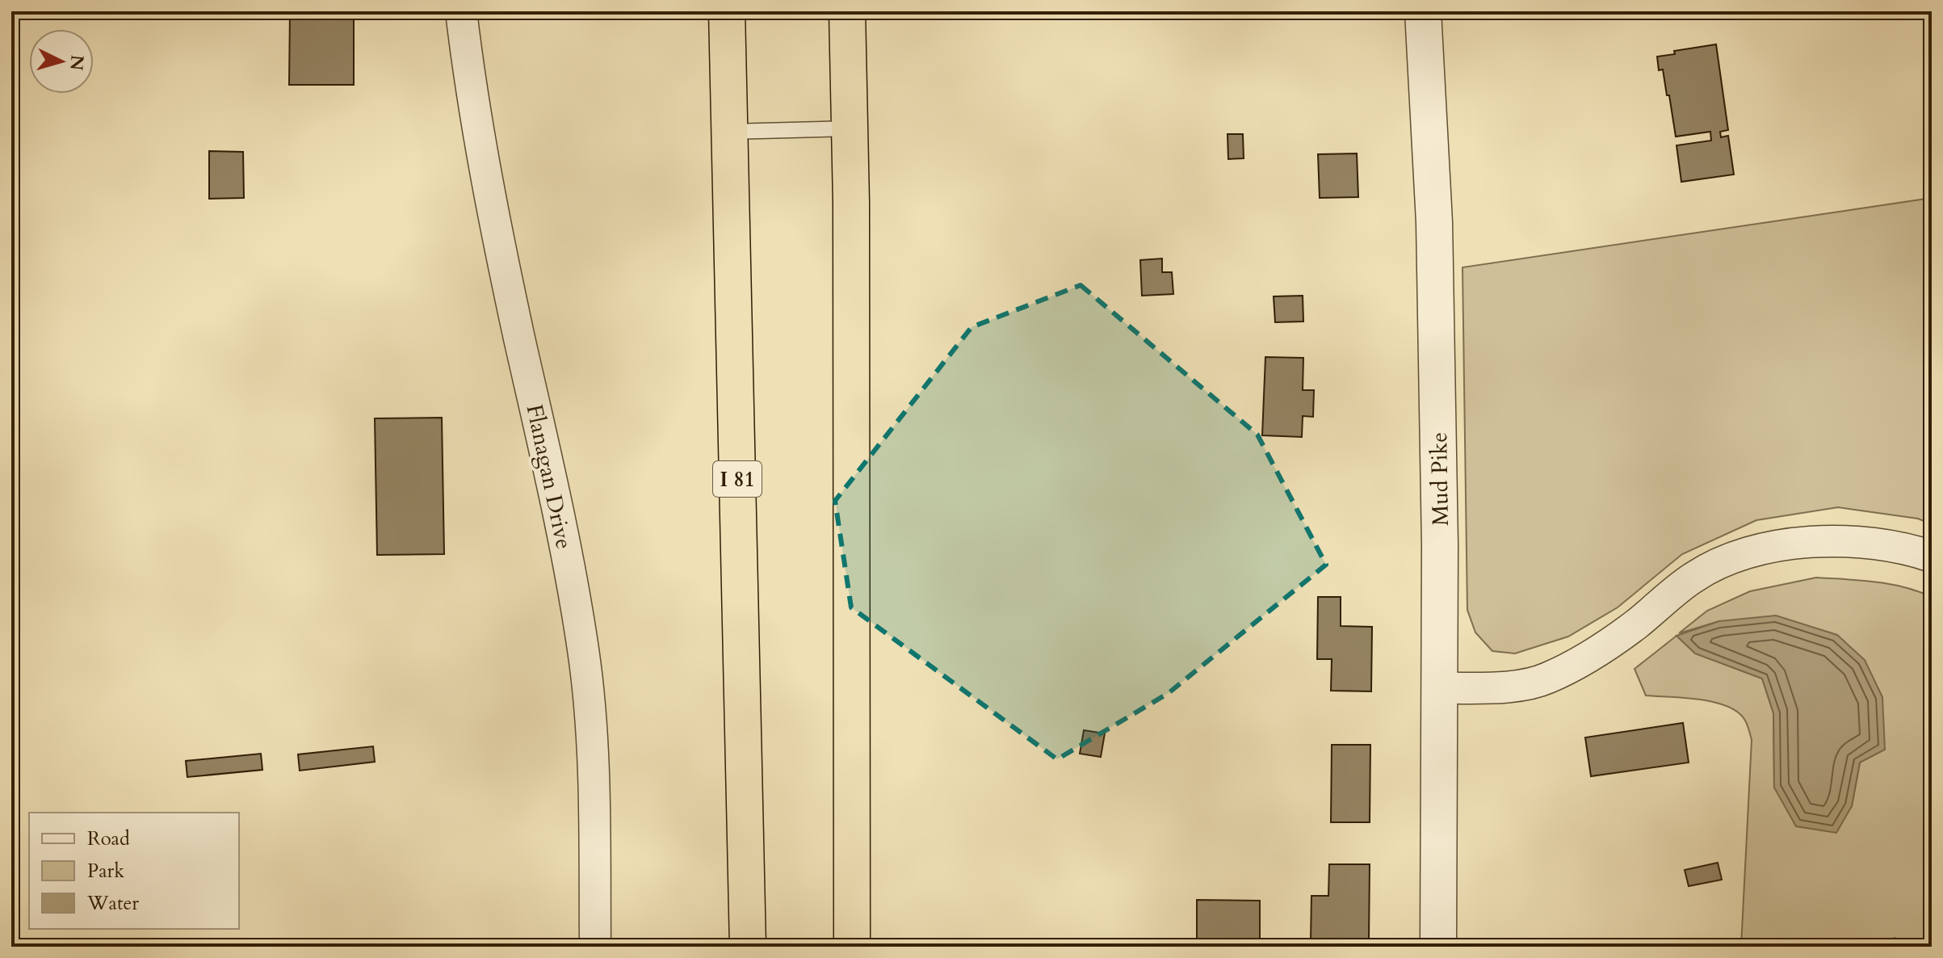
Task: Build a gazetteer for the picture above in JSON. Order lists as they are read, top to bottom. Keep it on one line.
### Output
{"streets":{"highway":["I 81"],"street":["Flanagan Drive","Mud Pike"]},"legend":["Road","Park","Water"],"north":"right"}
